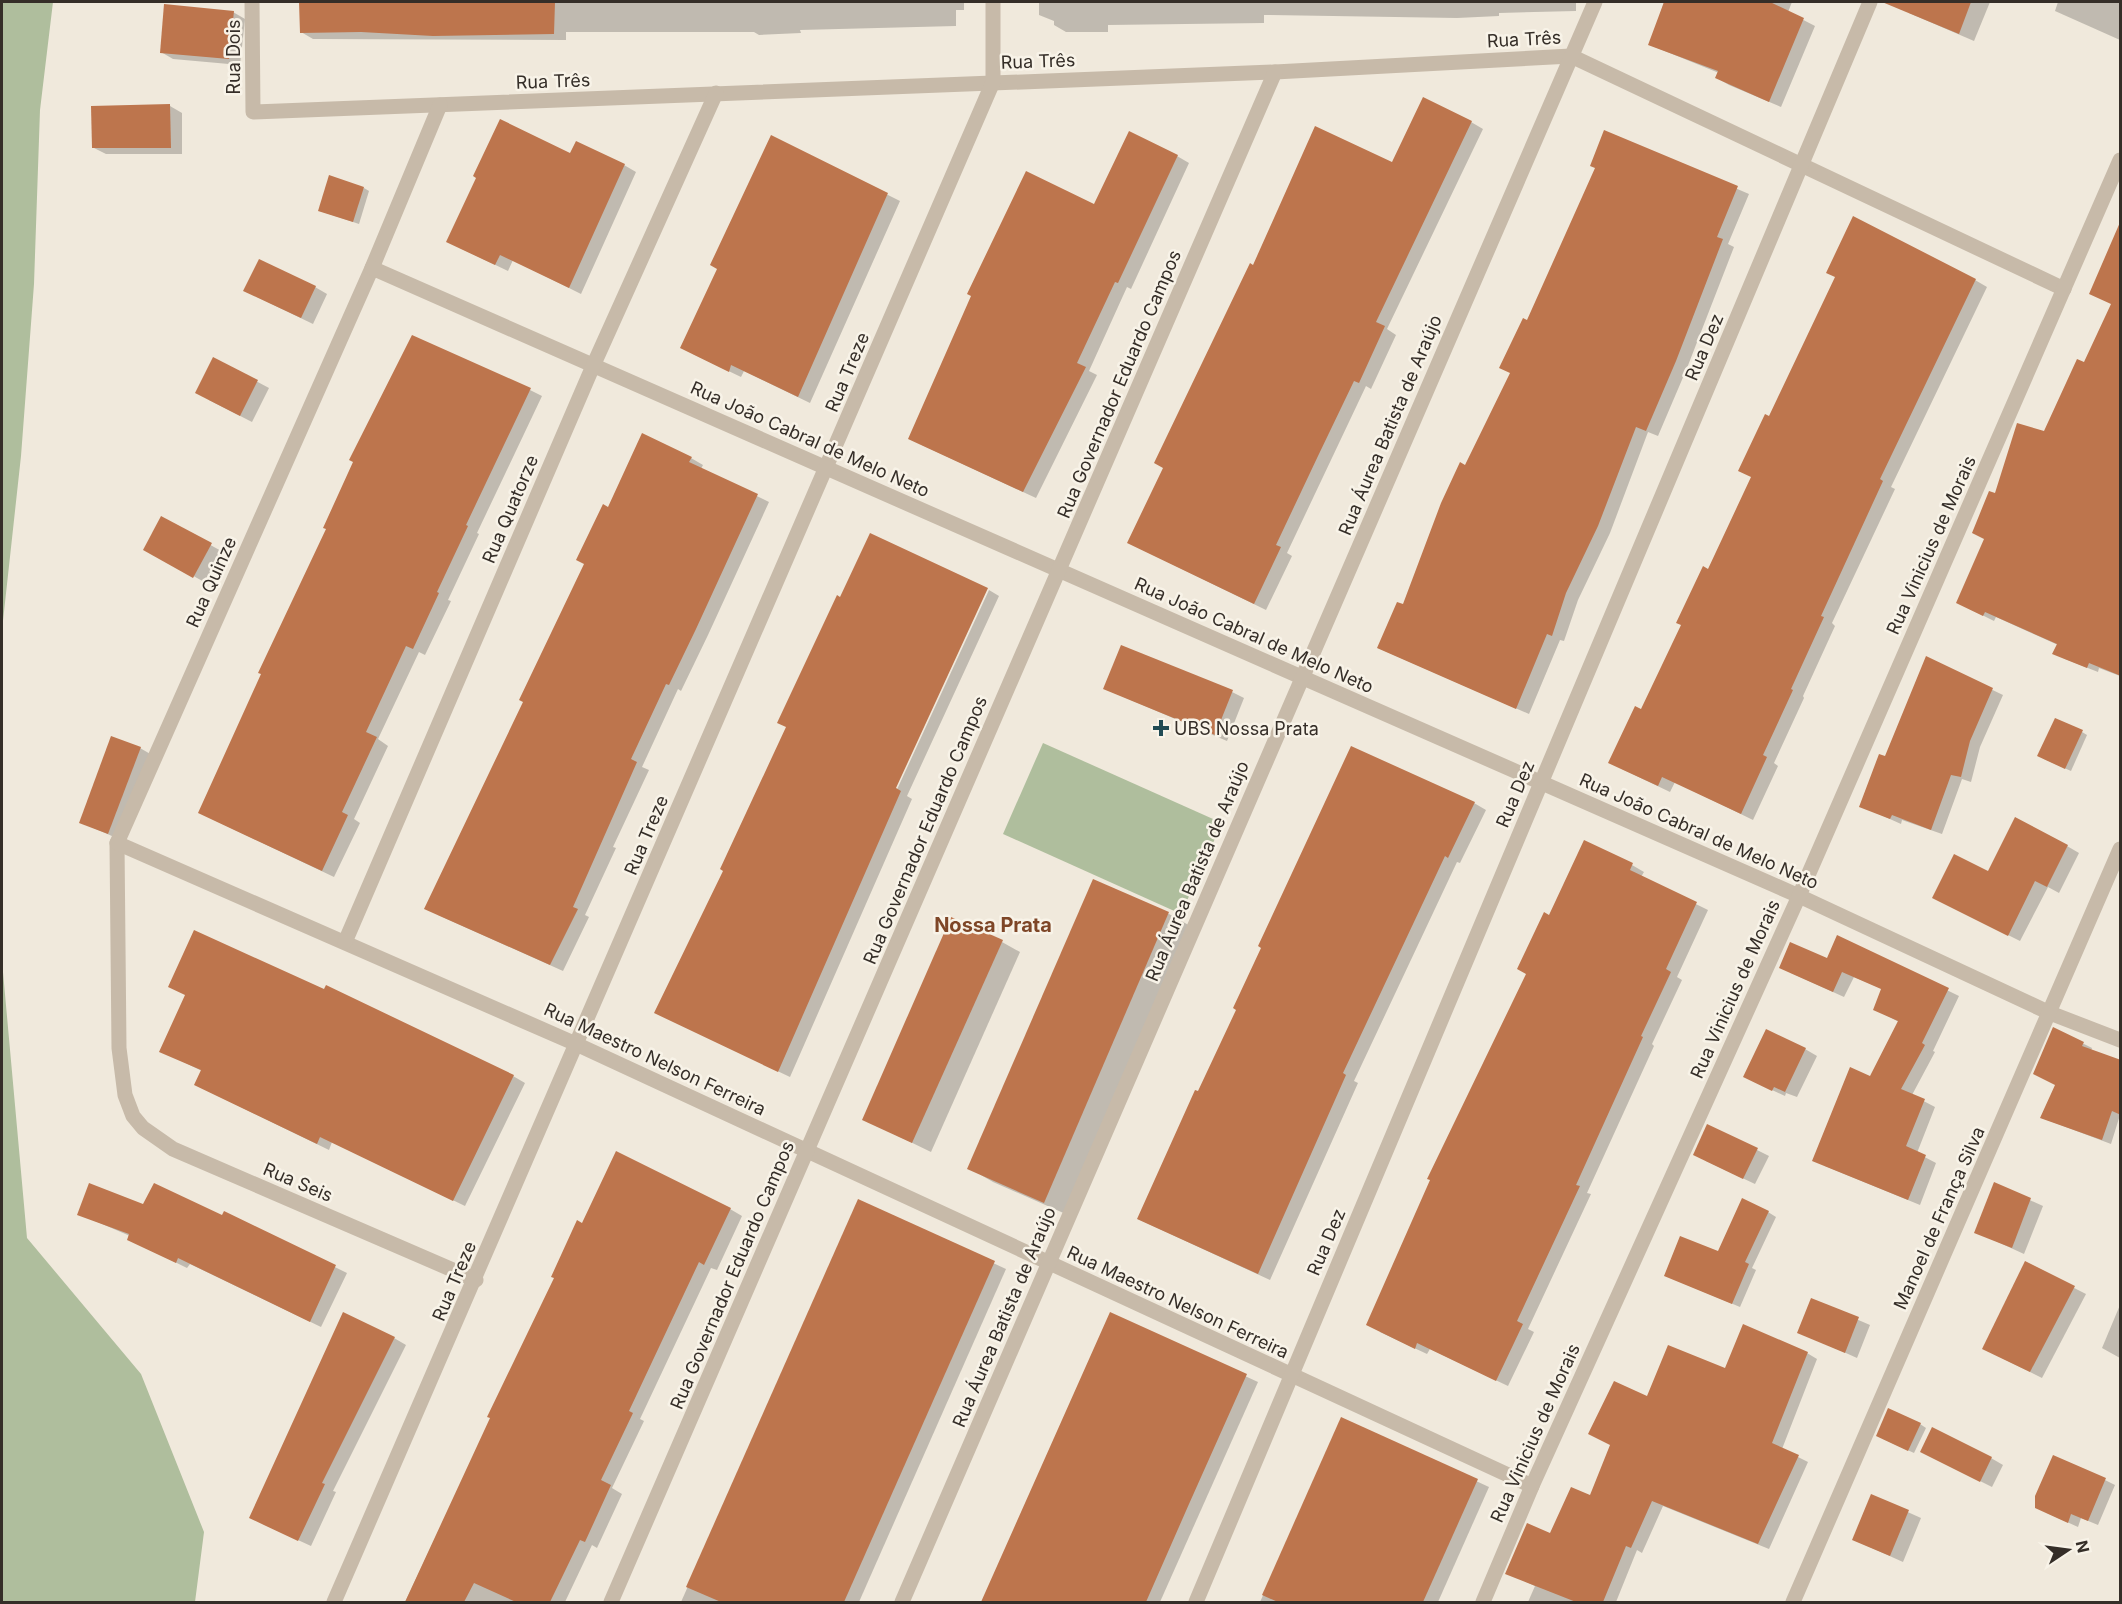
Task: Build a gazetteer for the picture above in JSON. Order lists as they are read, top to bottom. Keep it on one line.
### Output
{"streets":{"street":["Rua Três","Rua Dois","Rua Dez","Rua Treze","Rua Governador Eduardo Campos","Rua Áurea Batista de Araújo","Rua João Cabral de Melo Neto","Rua Quatorze","Rua Vinicius de Morais","Rua Quinze","Rua Maestro Nelson Ferreira","Rua Seis","Manoel de França Silva"]},"crossings":[["Rua Três","Rua Dois"],["Rua Três","Rua Dez"],["Rua Três","Rua Treze"],["Rua Três","Rua Governador Eduardo Campos"],["Rua Três","Rua Áurea Batista de Araújo"],["Rua Três","Rua Quatorze"],["Rua Três","Rua Vinicius de Morais"],["Rua Três","Rua Quinze"],["Rua Dez","Rua João Cabral de Melo Neto"],["Rua Dez","Rua Maestro Nelson Ferreira"],["Rua Treze","Rua João Cabral de Melo Neto"],["Rua Treze","Rua Maestro Nelson Ferreira"],["Rua Treze","Rua Seis"],["Rua Governador Eduardo Campos","Rua João Cabral de Melo Neto"],["Rua Governador Eduardo Campos","Rua Maestro Nelson Ferreira"],["Rua Áurea Batista de Araújo","Rua João Cabral de Melo Neto"],["Rua Áurea Batista de Araújo","Rua Maestro Nelson Ferreira"],["Rua João Cabral de Melo Neto","Rua Quatorze"],["Rua João Cabral de Melo Neto","Rua Vinicius de Morais"],["Rua João Cabral de Melo Neto","Rua Quinze"],["Rua João Cabral de Melo Neto","Manoel de França Silva"],["Rua Quatorze","Rua Maestro Nelson Ferreira"],["Rua Vinicius de Morais","Rua Maestro Nelson Ferreira"],["Rua Quinze","Rua Maestro Nelson Ferreira"],["Rua Quinze","Rua Seis"]],"districts":["Nossa Prata"],"places":{"health":["UBS Nossa Prata"]},"north":"right"}
